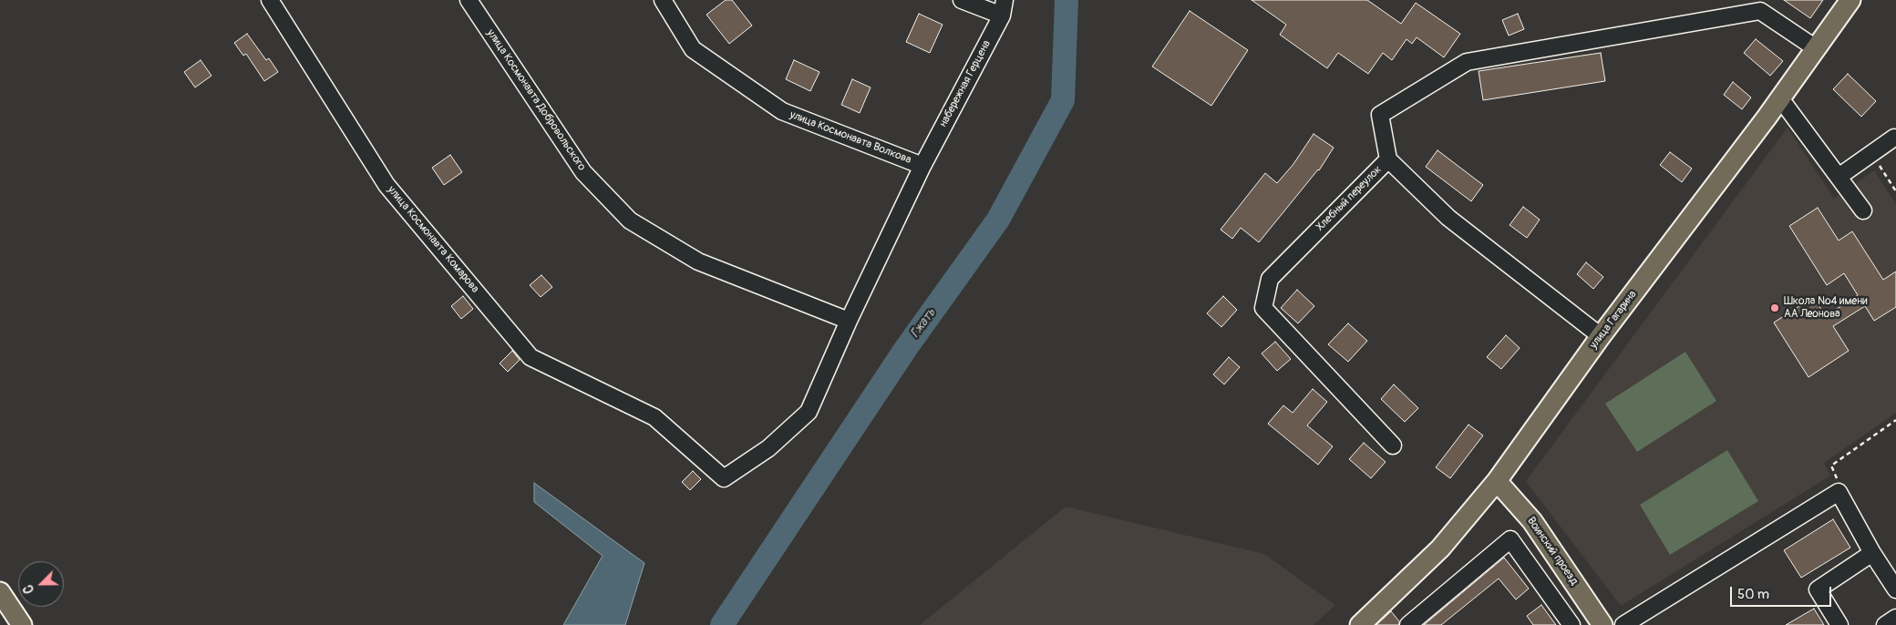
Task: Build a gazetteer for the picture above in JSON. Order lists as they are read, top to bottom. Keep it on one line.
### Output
{"streets":{"main road":["улица Гагарина","Воинский проезд"],"street":["набережная Герцена","улица Космонавта Добровольского","улица Космонавта Волкова","Хлебный переулок","улица Космонавта Комарова"]},"crossings":[["набережная Герцена","улица Космонавта Волкова"],["улица Космонавта Добровольского","улица Космонавта Волкова"],["улица Космонавта Волкова","улица Космонавта Комарова"],["Хлебный переулок","улица Гагарина"],["улица Гагарина","Воинский проезд"]],"water":["Гжать"],"places":["Школа №4 имени АА Леонова"],"scale_bar":"50 m","north":"bottom left"}
